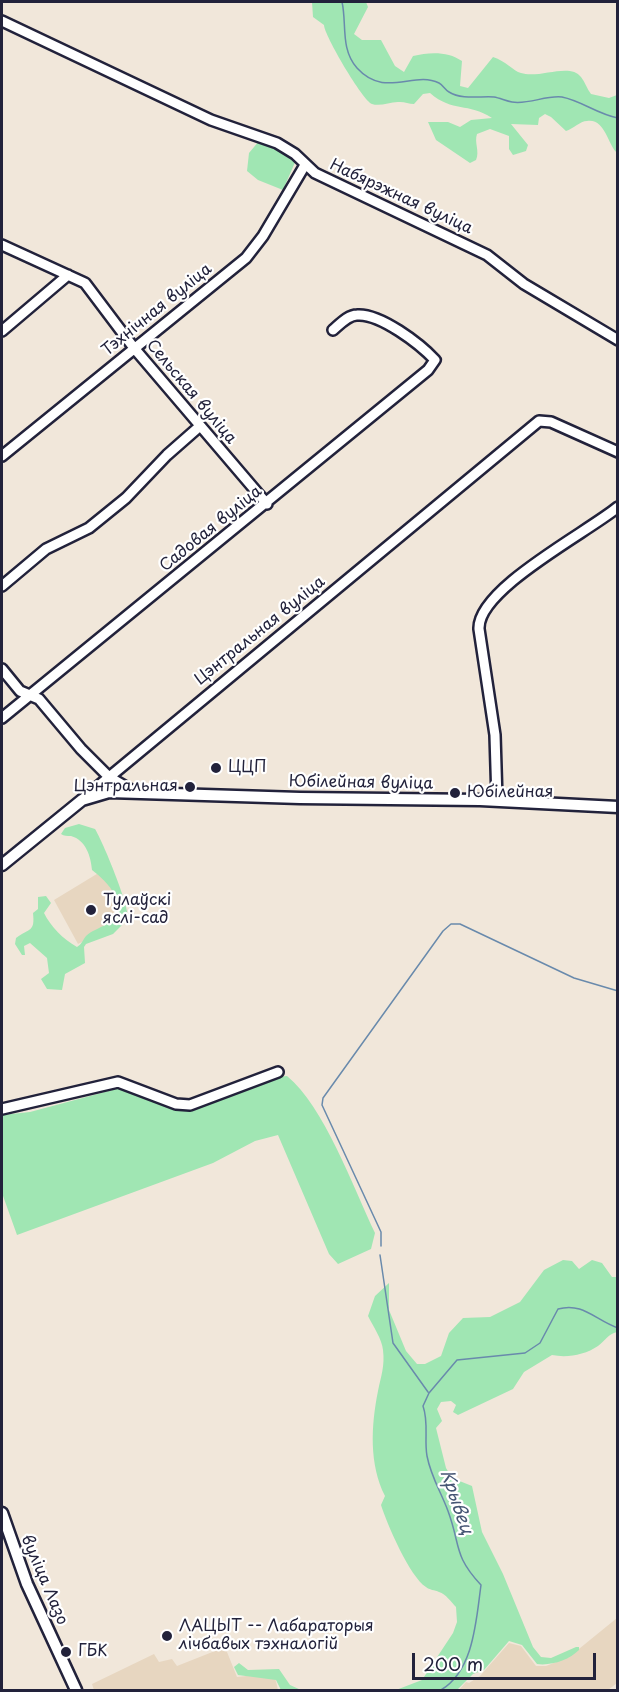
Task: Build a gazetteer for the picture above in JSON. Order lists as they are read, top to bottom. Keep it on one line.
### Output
{"streets":{"main road":["Цэнтральная вуліца","Юбілейная вуліца","вуліца Лазо"],"street":["Набярэжная вуліца","Тэхнічная вуліца","Сельская вуліца","Садовая вуліца"]},"crossings":[["Набярэжная вуліца","Тэхнічная вуліца"],["Тэхнічная вуліца","Сельская вуліца"],["Сельская вуліца","Садовая вуліца"],["Цэнтральная вуліца","Юбілейная вуліца"]],"water":["Крывец"],"places":["ЦЦП","Цэнтральная","Юбілейная","Тулаўскі яслі-сад","ЛАЦЫТ -- Лабараторыя лічбавых тэхналогій","ГБК"],"scale_bar":"200 m"}
